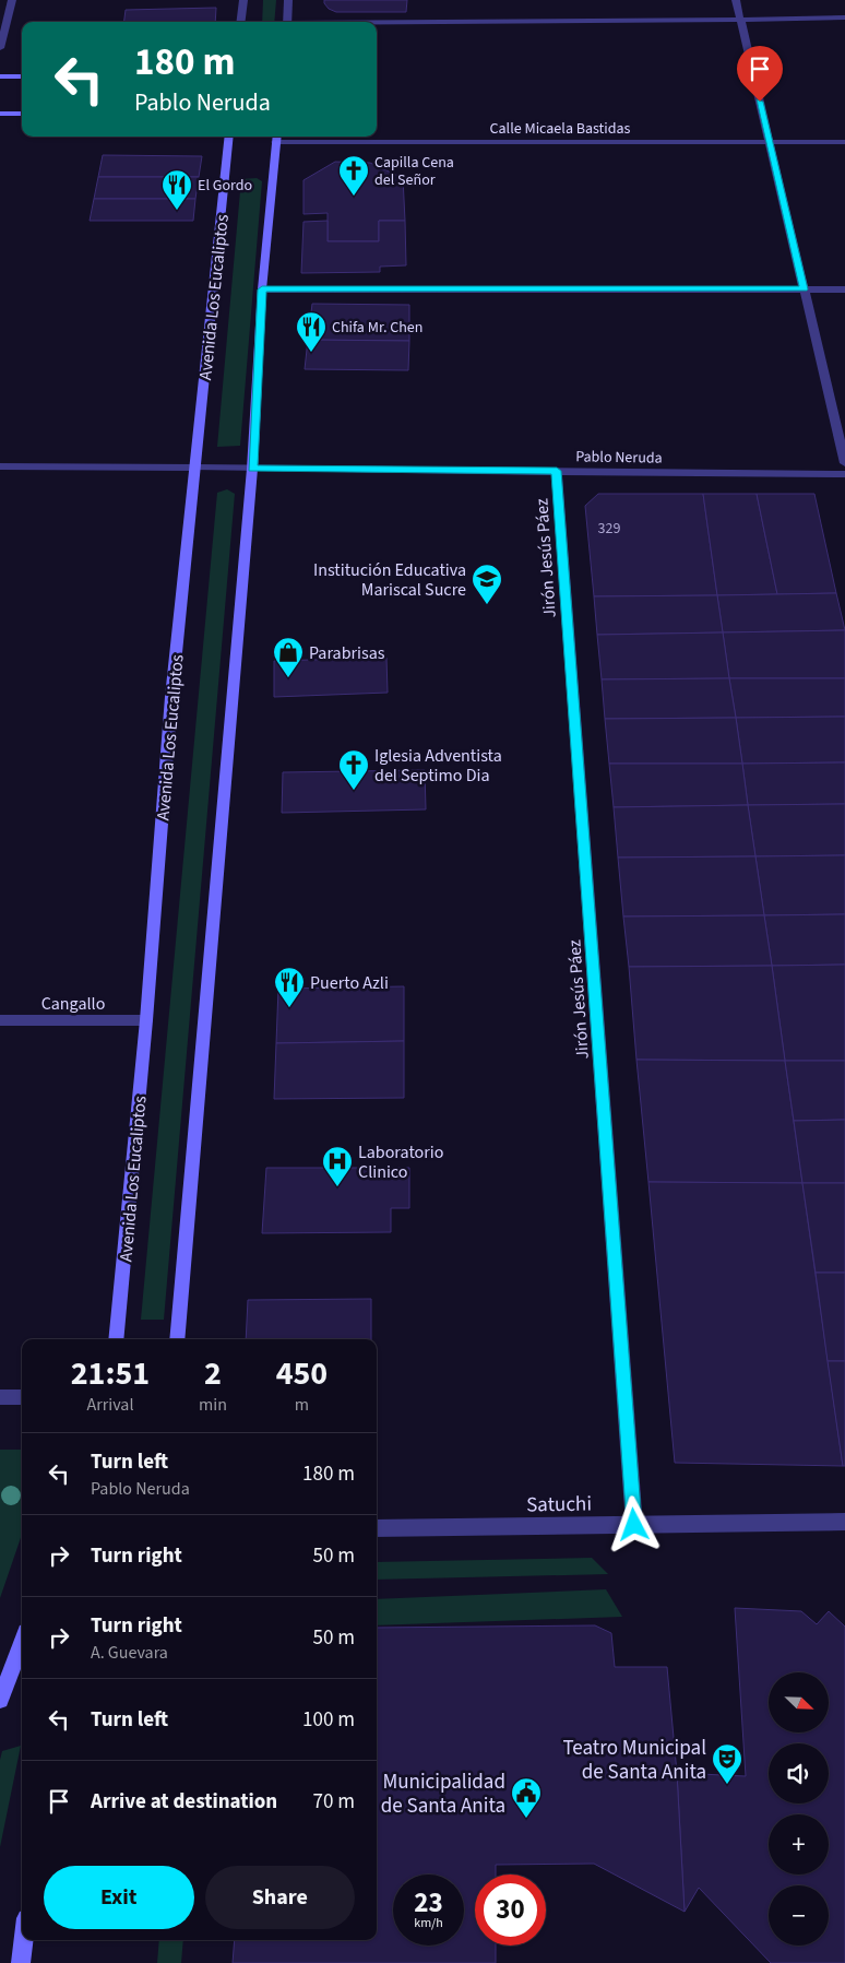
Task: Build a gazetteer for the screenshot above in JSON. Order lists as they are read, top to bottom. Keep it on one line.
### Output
{"streets":{"main road":["Avenida Los Eucaliptos"],"street":["Calle Micaela Bastidas","Pablo Neruda","Jirón Jesús Páez","Cangallo","Satuchi"]},"crossings":[["Avenida Los Eucaliptos","Pablo Neruda"],["Avenida Los Eucaliptos","Cangallo"],["Pablo Neruda","Jirón Jesús Páez"],["Jirón Jesús Páez","Satuchi"]],"places":{"church":["Capilla Cena del Señor","Iglesia Adventista del Septimo Dia"],"restaurant":["El Gordo","Chifa Mr. Chen","Puerto Azli"],"school or university":["Institución Educativa Mariscal Sucre"],"shop":["Parabrisas"],"hospital":["Laboratorio Clinico"],"theatre":["Teatro Municipal de Santa Anita"],"public building":["Municipalidad de Santa Anita"]},"house_numbers":["329"],"north":"bottom right","page":{"turn":["180 m","Pablo Neruda"],"eta":["21:51","Arrival","2","min","450","m"],"list":[{"name":"Turn left","note":"Pablo Neruda","value":"180 m"},{"name":"Turn right","value":"50 m"},{"name":"Turn right","note":"A. Guevara","value":"50 m"},{"name":"Turn left","value":"100 m"},{"name":"Arrive at destination","value":"70 m"}],"map_buttons":["+","−"],"buttons":["Exit","Share"],"speed":"23 km/h","limit":"30"}}
